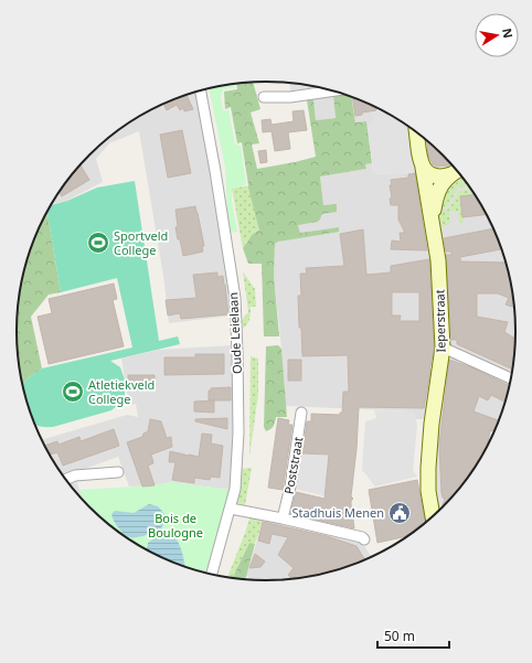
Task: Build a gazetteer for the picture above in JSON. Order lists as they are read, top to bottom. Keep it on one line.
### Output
{"streets":{"street":["Ieperstraat","Oude Leielaan","Poststraat"]},"parks":["Bois de Boulogne"],"places":{"sports":["Sportveld College","Atletiekveld College"],"public building":["Stadhuis Menen"]},"scale_bar":"50 m","north":"right"}
